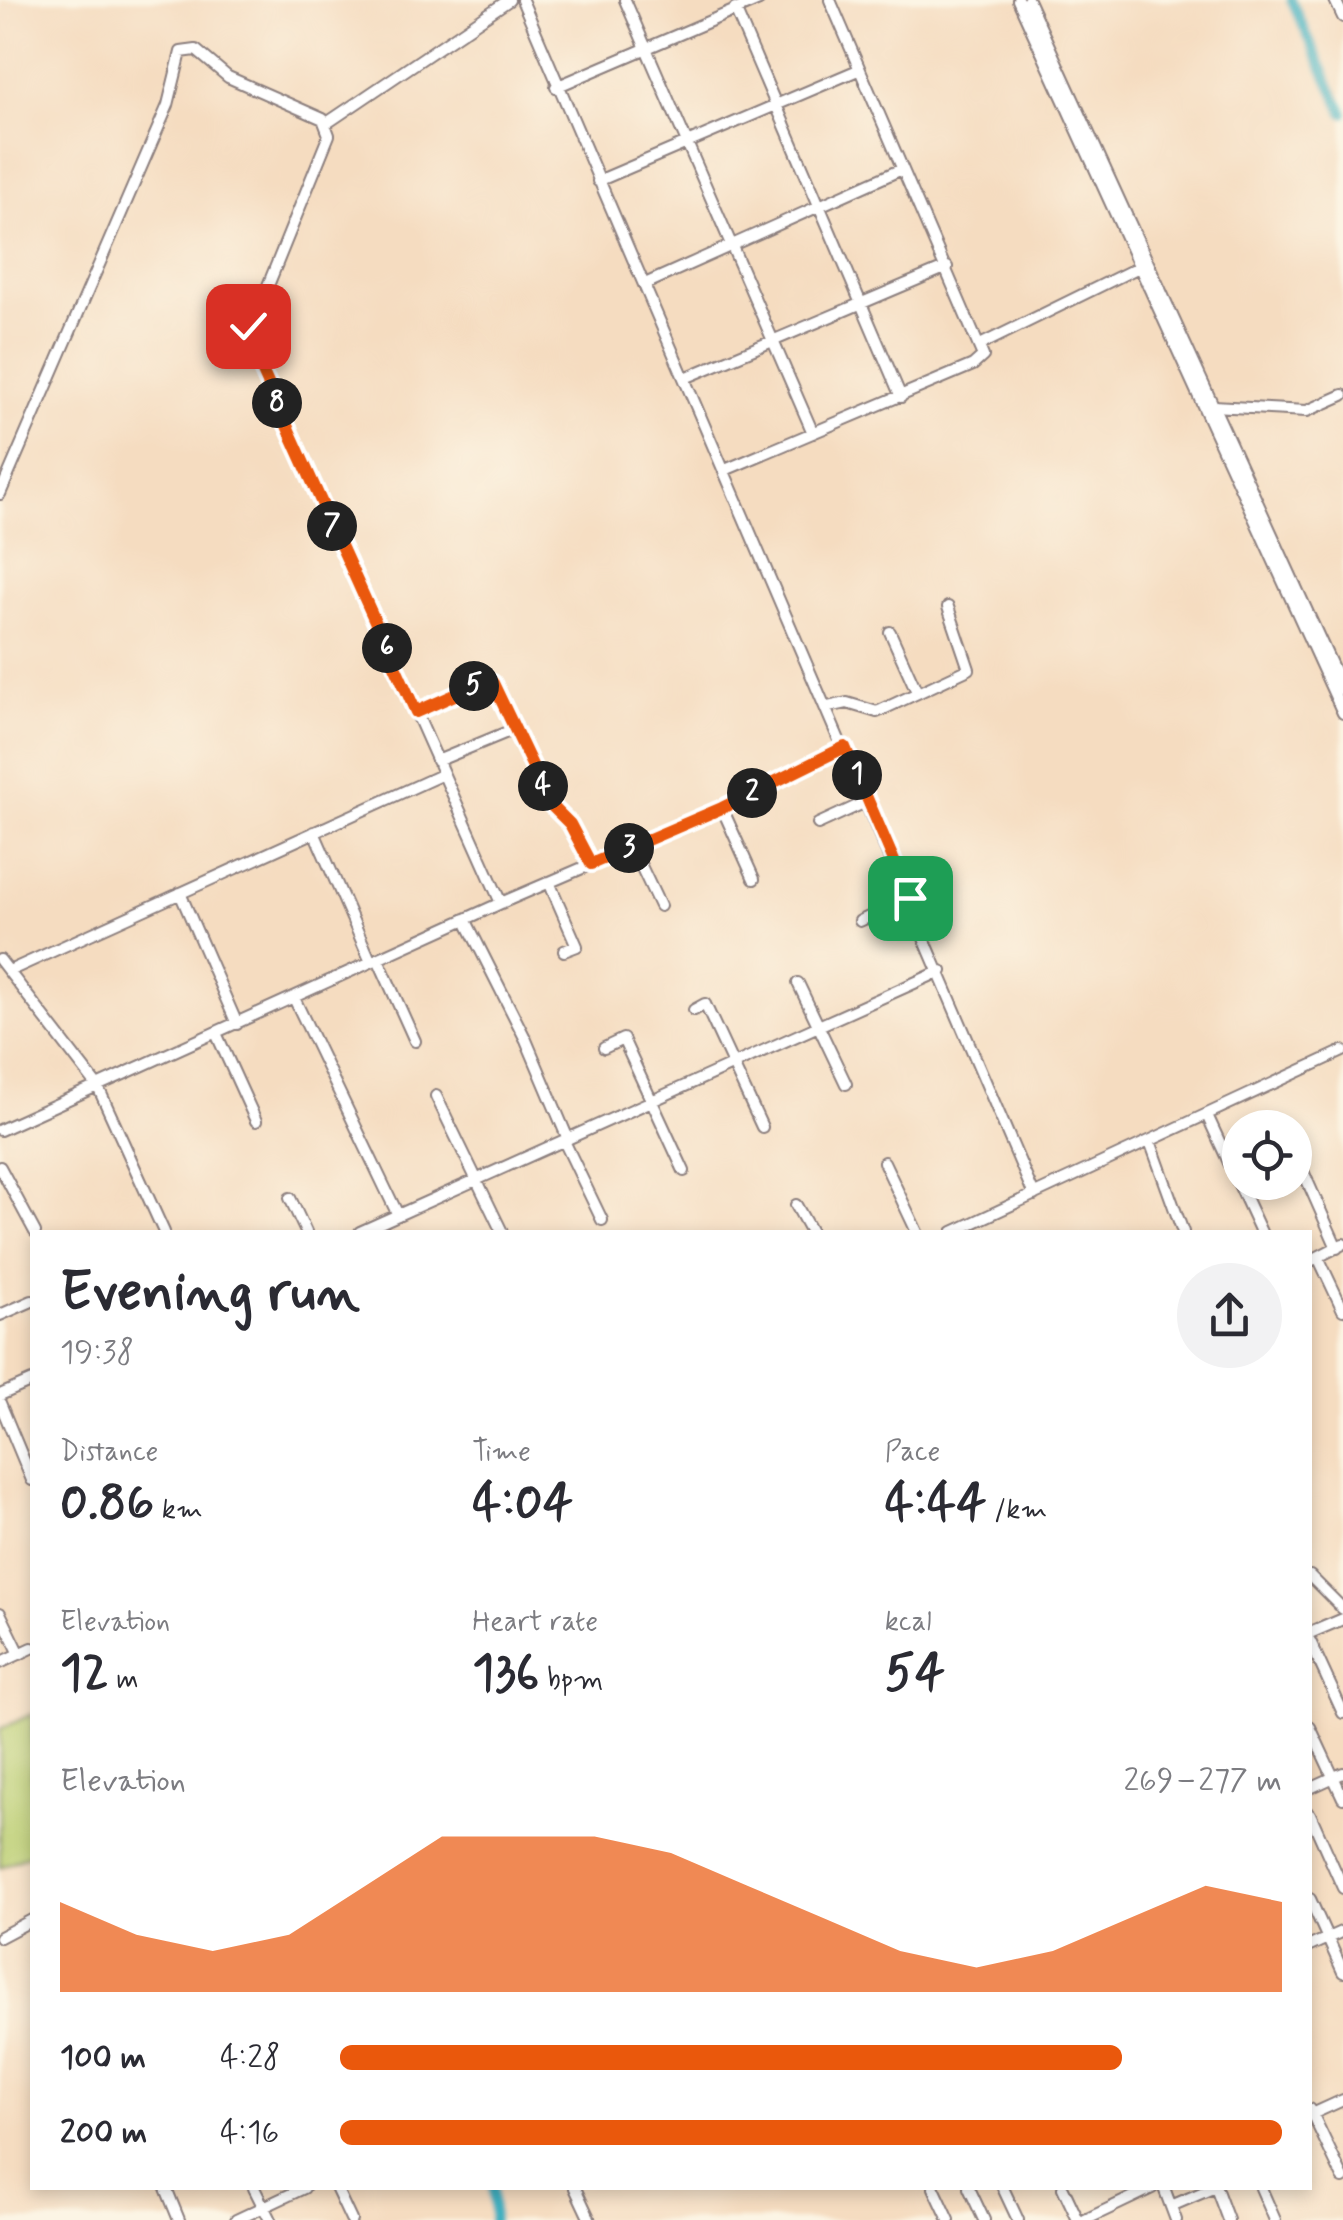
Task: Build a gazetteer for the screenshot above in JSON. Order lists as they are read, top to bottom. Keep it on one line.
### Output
{"page":{"pins":["8","7","6","5","1","4","2","3"],"heading":["Evening run","19:38"],"stats":[["Distance","0.86 km"],["Time","4:04"],["Pace","4:44 /km"],["Elevation","12 m"],["Heart rate","136 bpm"],["kcal","54"]],"chart":["Elevation","269–277 m"],"list":[{"name":"100 m","note":"4:28"},{"name":"200 m","note":"4:16"}]}}
